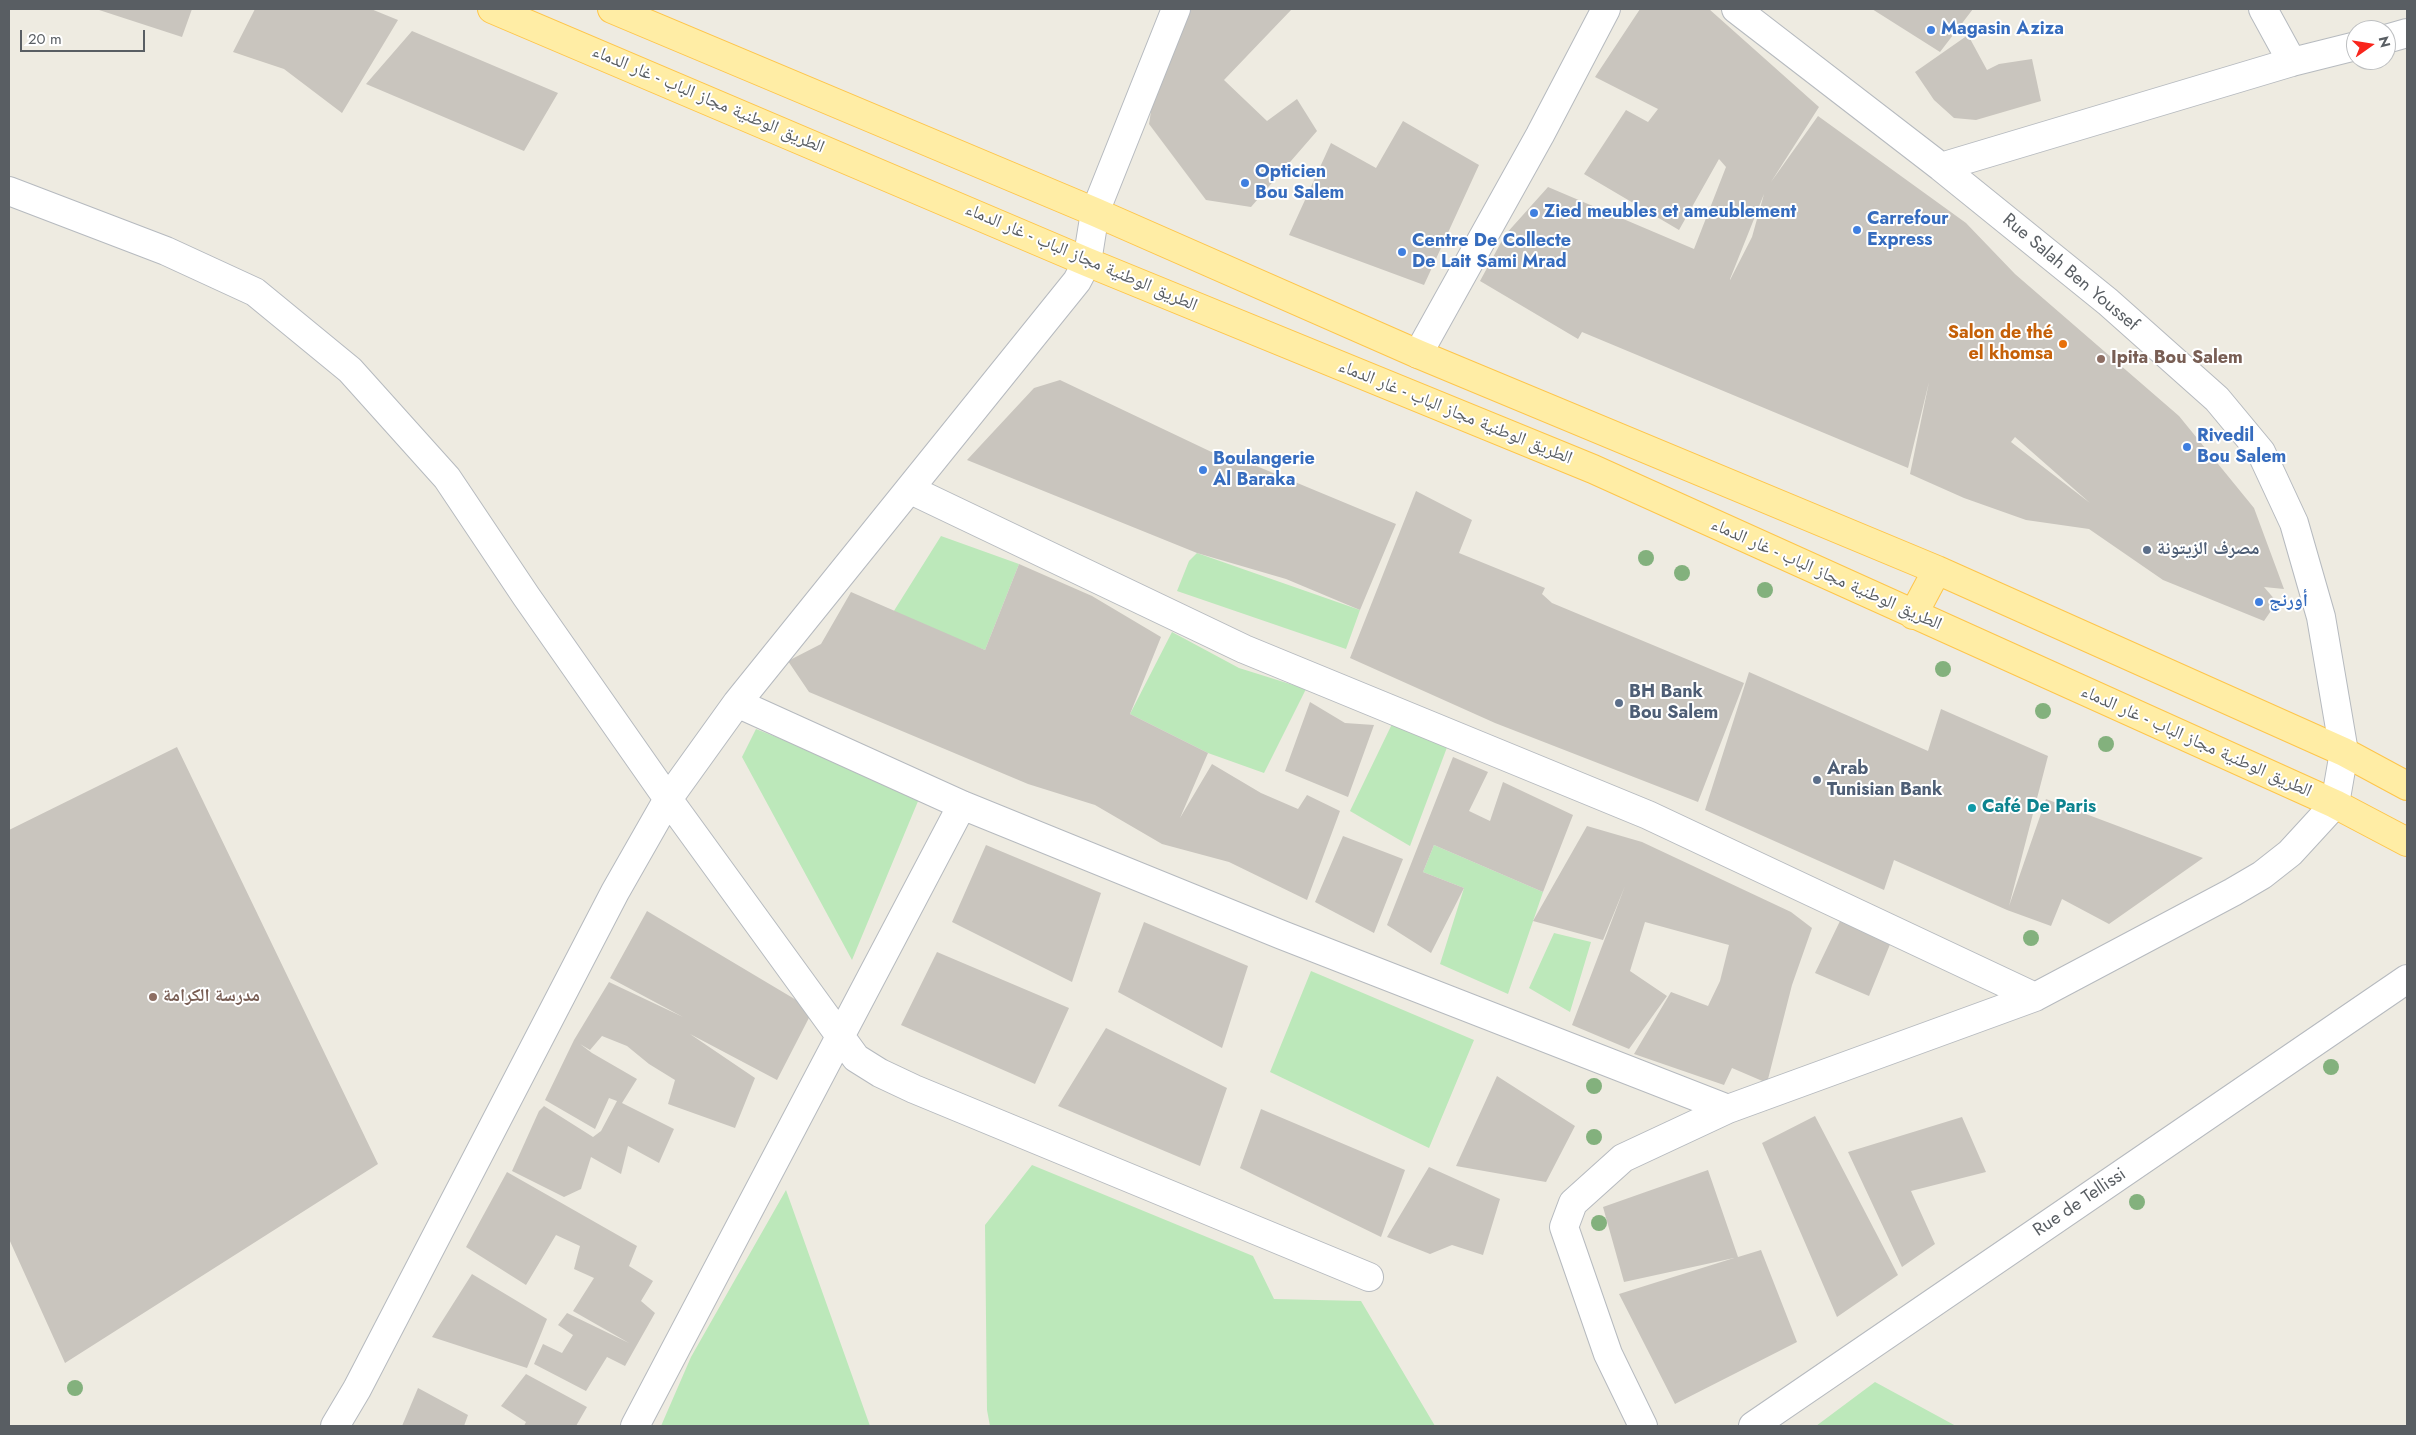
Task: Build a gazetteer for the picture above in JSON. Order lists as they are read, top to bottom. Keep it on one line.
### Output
{"streets":{"main road":["الطريق الوطنية مجاز الباب - غار الدماء"],"street":["Rue Salah Ben Youssef","Rue de Tellissi"]},"crossings":[["الطريق الوطنية مجاز الباب - غار الدماء","Rue Salah Ben Youssef"]],"places":["Magasin Aziza","Opticien Bou Salem","Zied meubles et ameublement","Carrefour Express","Centre De Collecte De Lait Sami Mrad","Salon de thé el khomsa","Ipita Bou Salem","Rivedil Bou Salem","Boulangerie Al Baraka","مصرف الزيتونة","أورنج","BH Bank Bou Salem","Arab Tunisian Bank","Café De Paris","مدرسة الكرامة"],"scale_bar":"20 m","north":"right"}
